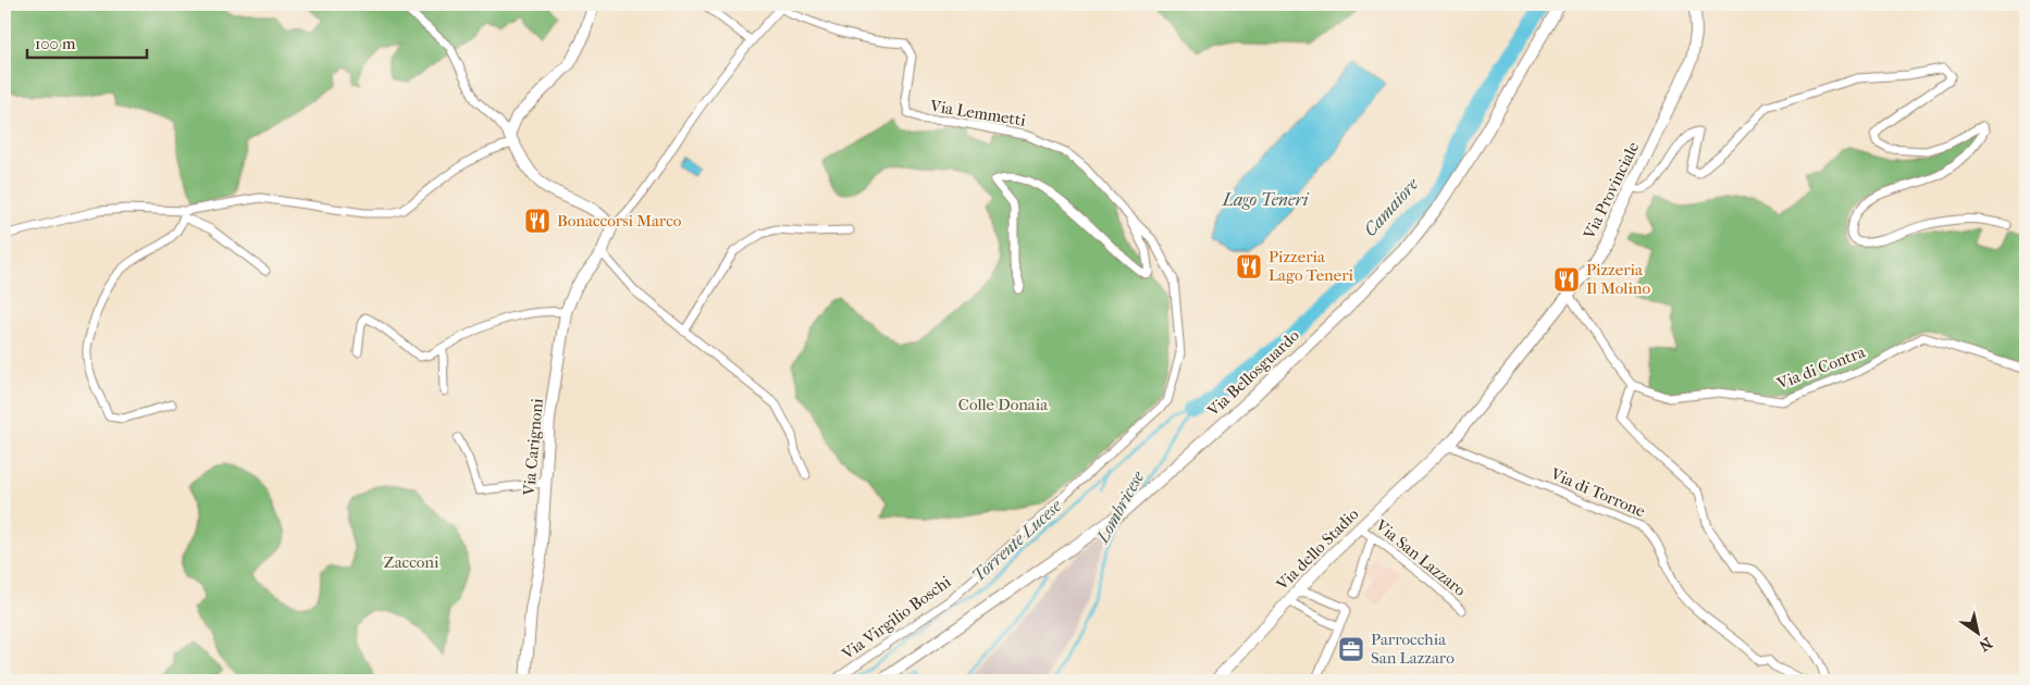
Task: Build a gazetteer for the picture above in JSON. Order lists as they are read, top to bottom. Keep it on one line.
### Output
{"streets":{"street":["Via Lemmetti","Via Provinciale","Via di Contra","Via Bellosguardo","Via Carignoni","Via di Torrone","Via dello Stadio","Via San Lazzaro","Via Virgilio Boschi"]},"crossings":[["Via Lemmetti","Via Carignoni"],["Via Lemmetti","Via Virgilio Boschi"],["Via Provinciale","Via di Torrone"],["Via Provinciale","Via dello Stadio"],["Via di Torrone","Via dello Stadio"],["Via dello Stadio","Via San Lazzaro"]],"water":["Lago Teneri","Camaiore","Lombricese","Torrente Lucese"],"parks":["Colle Donaia","Zacconi"],"places":{"restaurant":["Bonaccorsi Marco","Pizzeria Lago Teneri","Pizzeria Il Molino"],"office":["Parrocchia San Lazzaro"]},"scale_bar":"100 m","north":"bottom right"}
